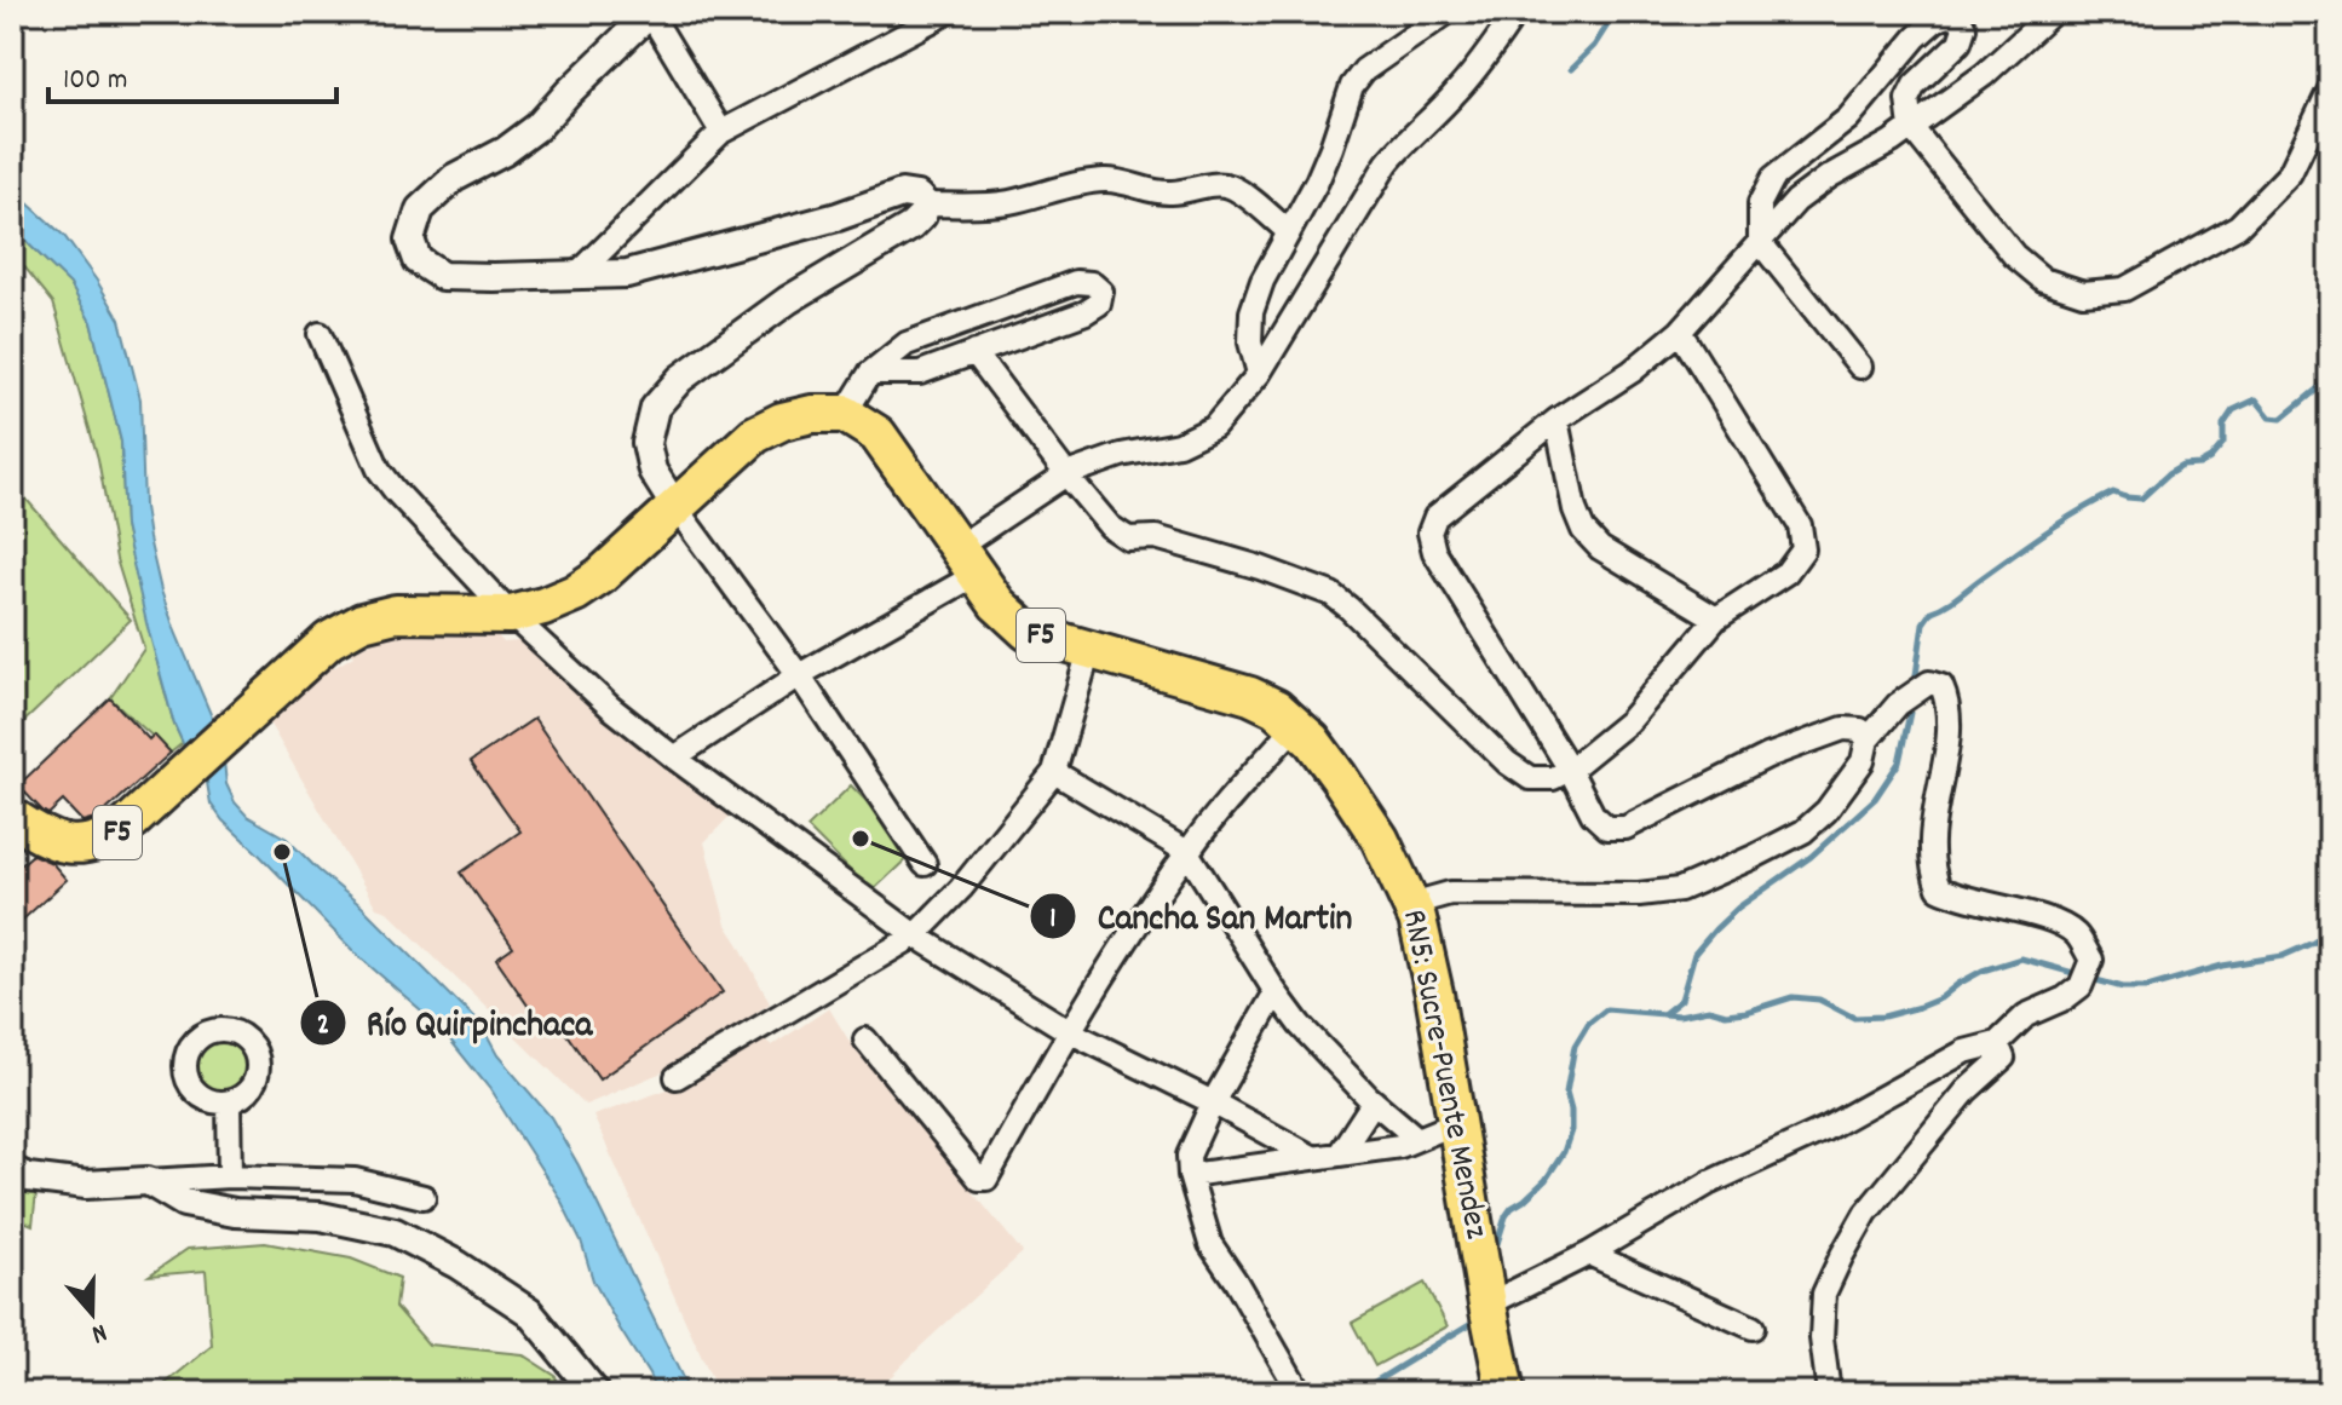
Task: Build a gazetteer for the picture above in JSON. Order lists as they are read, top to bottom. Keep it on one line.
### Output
{"streets":{"highway":["F5","RN5: Sucre-Puente Mendez"]},"crossings":[["F5","RN5: Sucre-Puente Mendez"]],"places":["Cancha San Martin","Río Quirpinchaca"],"scale_bar":"100 m","north":"bottom"}
